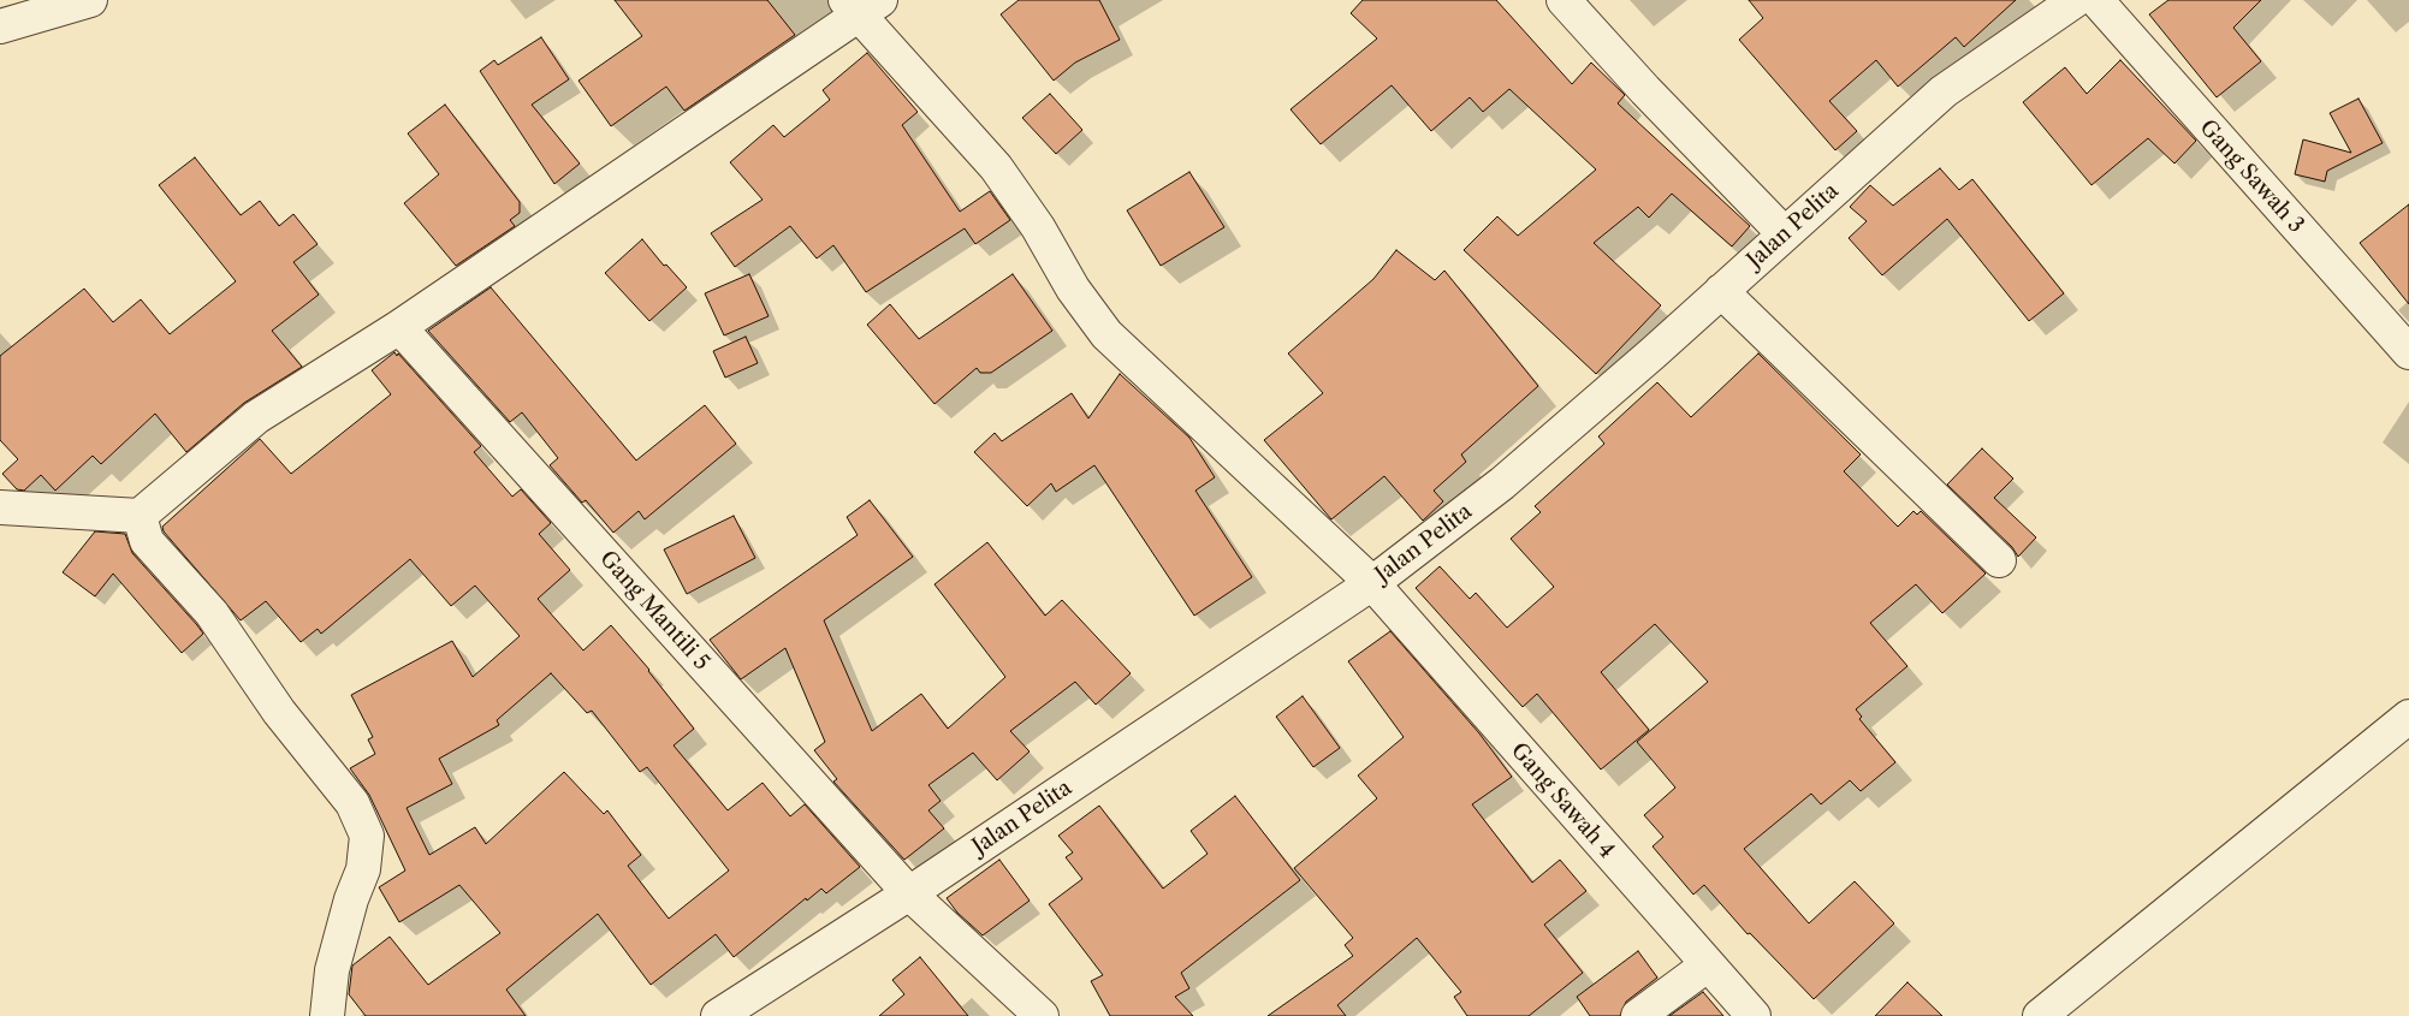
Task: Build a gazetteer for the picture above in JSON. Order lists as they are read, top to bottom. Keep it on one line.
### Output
{"streets":{"street":["Gang Sawah 3","Jalan Pelita","Gang Mantili 5","Gang Sawah 4"]},"crossings":[["Jalan Pelita","Gang Mantili 5"],["Jalan Pelita","Gang Sawah 4"]]}
